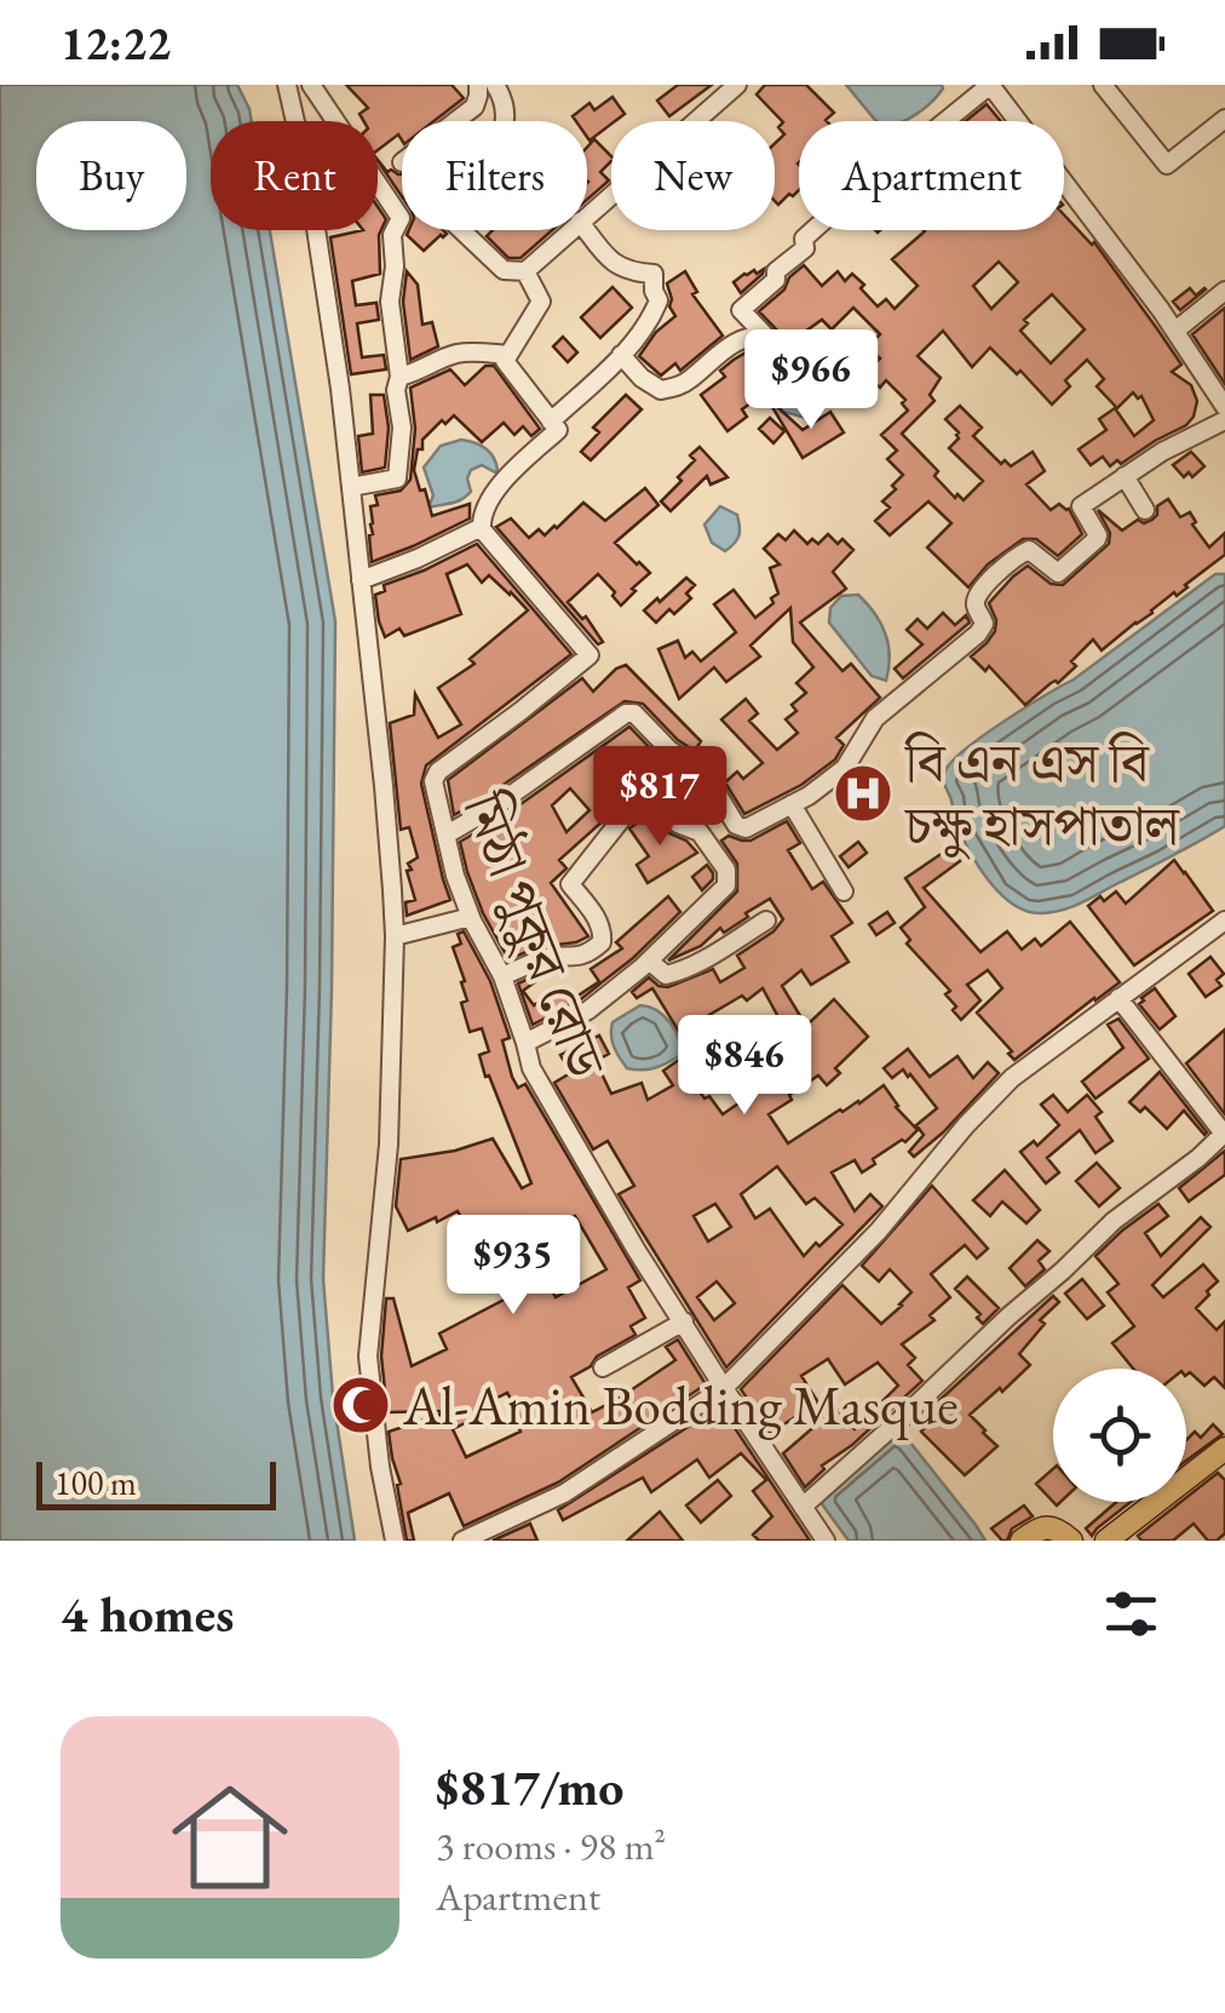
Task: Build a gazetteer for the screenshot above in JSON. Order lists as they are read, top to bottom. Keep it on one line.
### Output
{"streets":{"street":["মিঠা পুকুর রোড"]},"places":{"hospital":["বি এন এস বি চক্ষু হাসপাতাল"],"mosque":["Al-Amin Bodding Masque"]},"scale_bar":"100 m","page":{"status":"12:22","chip":["Buy","Rent","Filters","New","Apartment"],"price":["$966","$817","$846","$935"],"scale":"100 m","heading":"4 homes","list":[{"name":"$817/mo","note":"3 rooms · 98 m² · Apartment"}]}}
